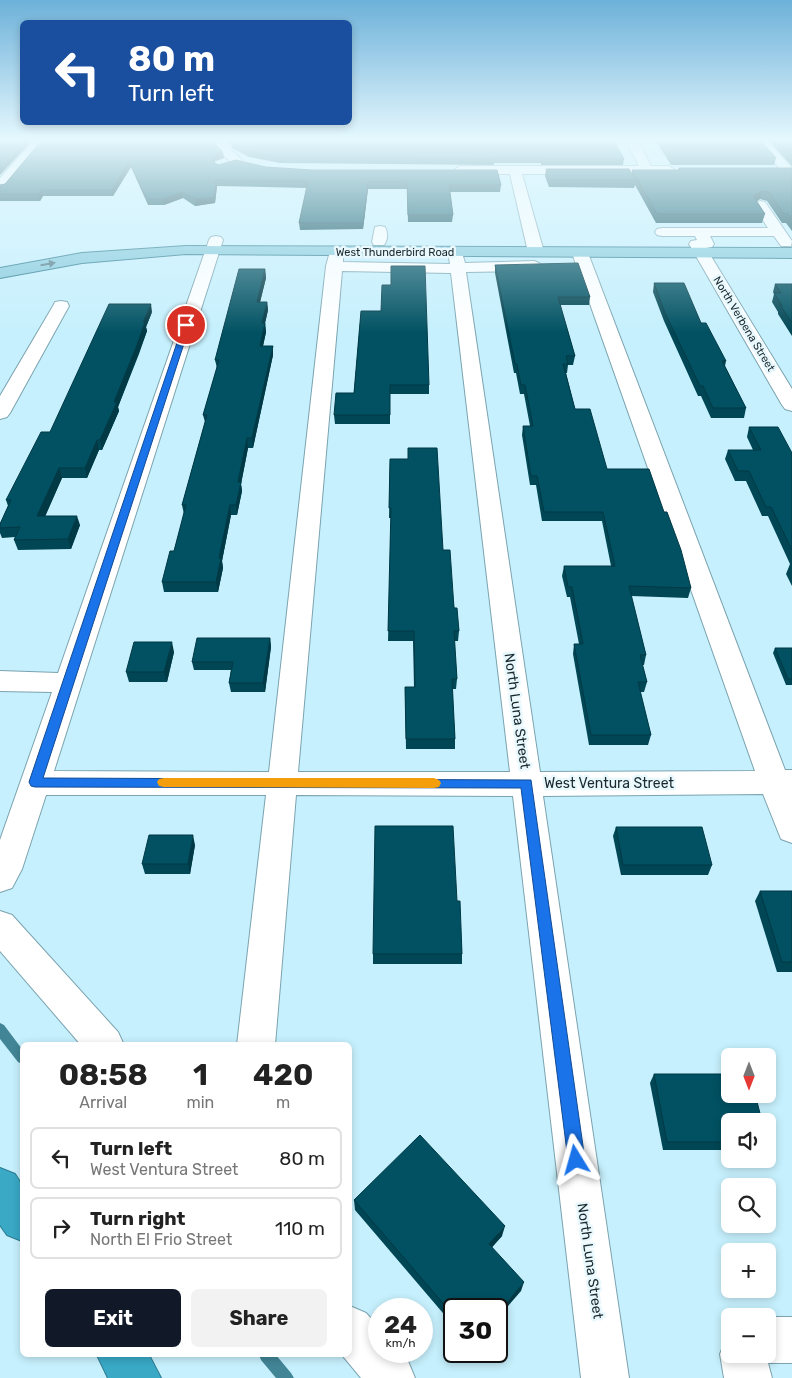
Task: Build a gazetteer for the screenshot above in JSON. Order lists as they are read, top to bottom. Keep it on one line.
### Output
{"streets":{"main road":["West Thunderbird Road"],"street":["North Verbena Street","North Luna Street","West Ventura Street"]},"crossings":[["West Thunderbird Road","North Verbena Street"],["West Thunderbird Road","North Luna Street"],["North Luna Street","West Ventura Street"]],"north":"bottom","page":{"turn":["80 m","Turn left"],"eta":["08:58","Arrival","1","min","420","m"],"map_buttons":["+","−"],"list":[{"name":"Turn left","note":"West Ventura Street","value":"80 m"},{"name":"Turn right","note":"North El Frio Street","value":"110 m"}],"buttons":["Exit","Share"],"speed":"24 km/h","limit":"30"}}
